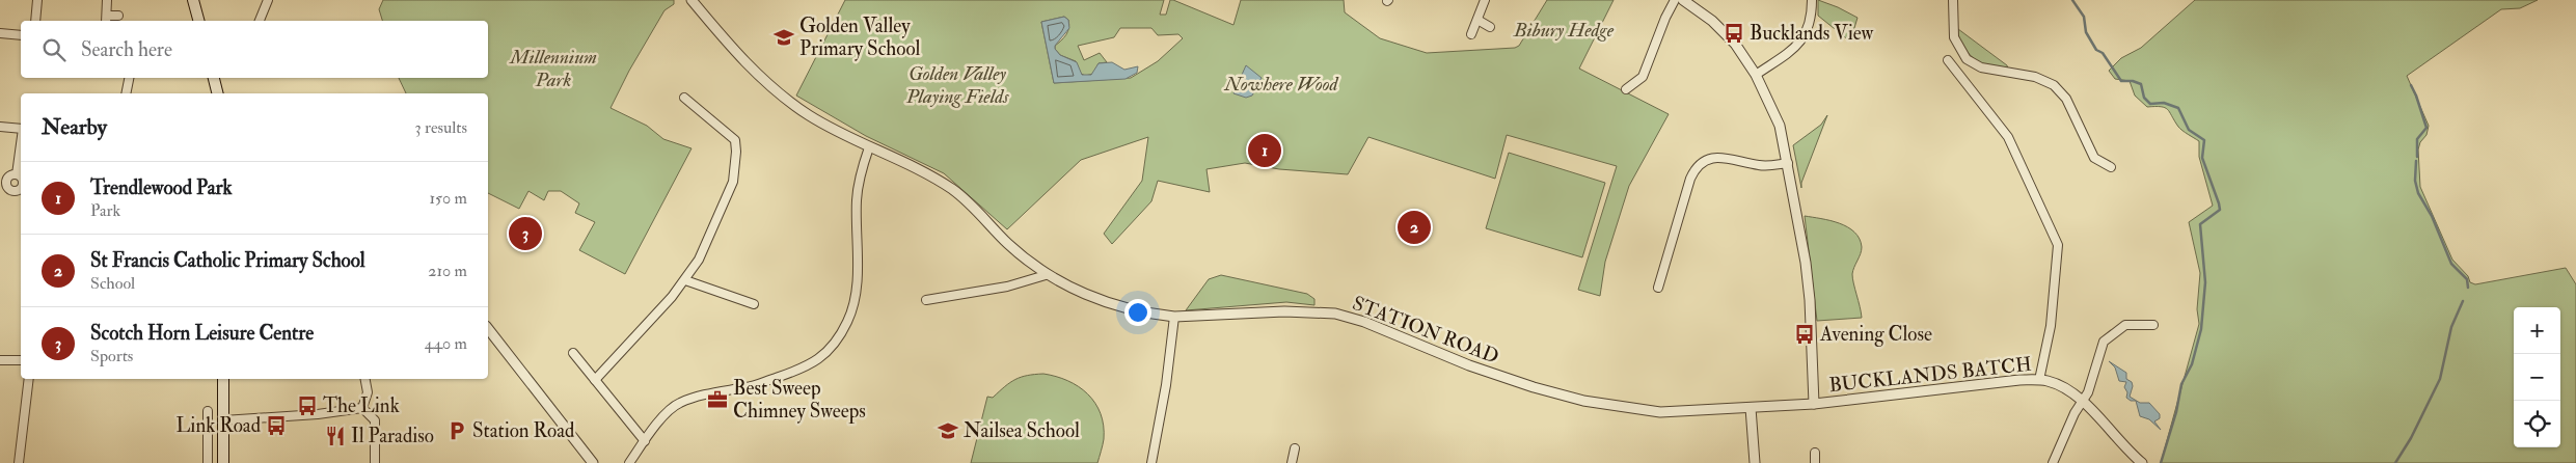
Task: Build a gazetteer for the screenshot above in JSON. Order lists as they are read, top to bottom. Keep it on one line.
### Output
{"streets":{"street":["STATION ROAD","BUCKLANDS BATCH"]},"crossings":[["STATION ROAD","BUCKLANDS BATCH"]],"parks":["Bibury Hedge","Millennium Park","Golden Valley Playing Fields","Nowhere Wood"],"places":{"bus stop":["Bucklands View","Avening Close","The Link","Link Road"],"school or university":["Golden Valley Primary School","Nailsea School"],"office":["Best Sweep Chimney Sweeps"],"parking":["Station Road"],"restaurant":["Il Paradiso"]},"page":{"search":"Search here","heading":["Nearby","3 results"],"pins":["1","2","3"],"list":[{"mark":"1","name":"Trendlewood Park","note":"Park","value":"150 m"},{"mark":"2","name":"St Francis Catholic Primary School","note":"School","value":"210 m"},{"mark":"3","name":"Scotch Horn Leisure Centre","note":"Sports","value":"440 m"}],"map_buttons":["+","−"]}}
